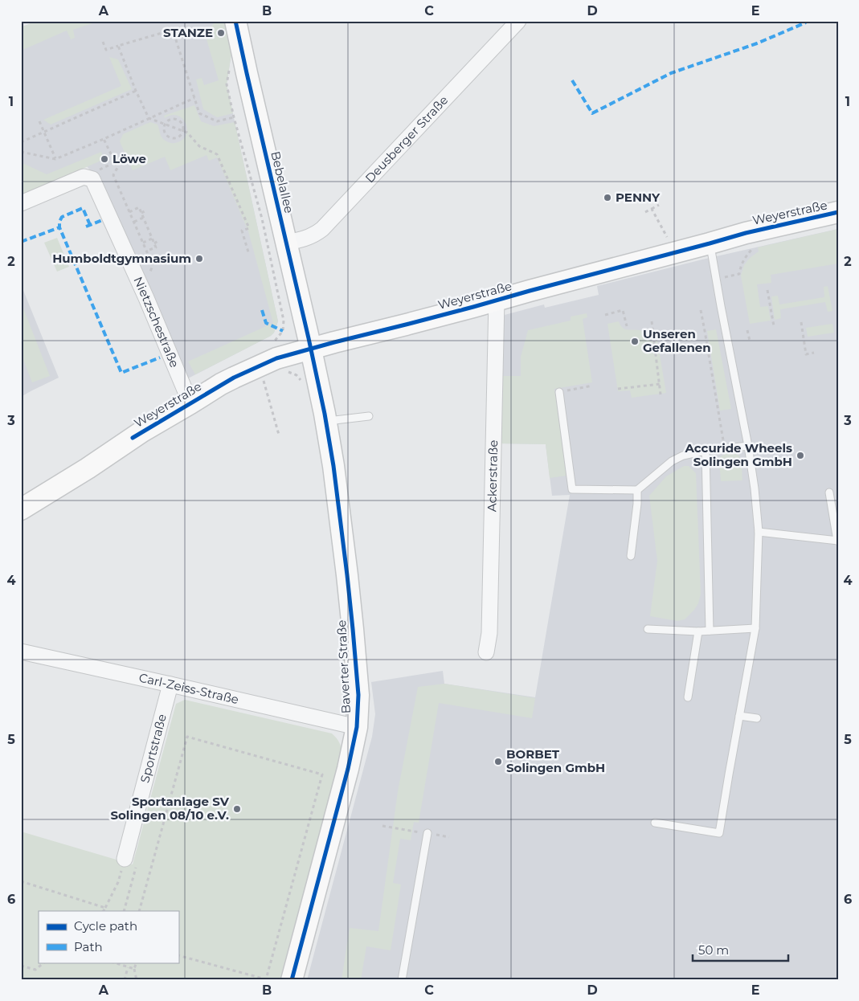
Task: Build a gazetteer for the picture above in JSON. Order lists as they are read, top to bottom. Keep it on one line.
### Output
{"streets":{"main road":["Bebelallee","Weyerstraße","Baverter Straße"],"street":["Deusberger Straße","Nietzschestraße","Ackerstraße","Carl-Zeiss-Straße","Sportstraße"]},"crossings":[["Deusberger Straße","Bebelallee"],["Bebelallee","Weyerstraße"],["Bebelallee","Baverter Straße"],["Weyerstraße","Nietzschestraße"],["Weyerstraße","Ackerstraße"],["Weyerstraße","Baverter Straße"],["Baverter Straße","Carl-Zeiss-Straße"],["Carl-Zeiss-Straße","Sportstraße"]],"places":["STANZE","Löwe","PENNY","Humboldtgymnasium","Unseren Gefallenen","Accuride Wheels Solingen GmbH","BORBET Solingen GmbH","Sportanlage SV Solingen 08/10 e.V."],"legend":["Cycle path","Path"],"scale_bar":"50 m","grid":{"columns":["A","B","C","D","E"],"rows":["1","2","3","4","5","6"]}}
